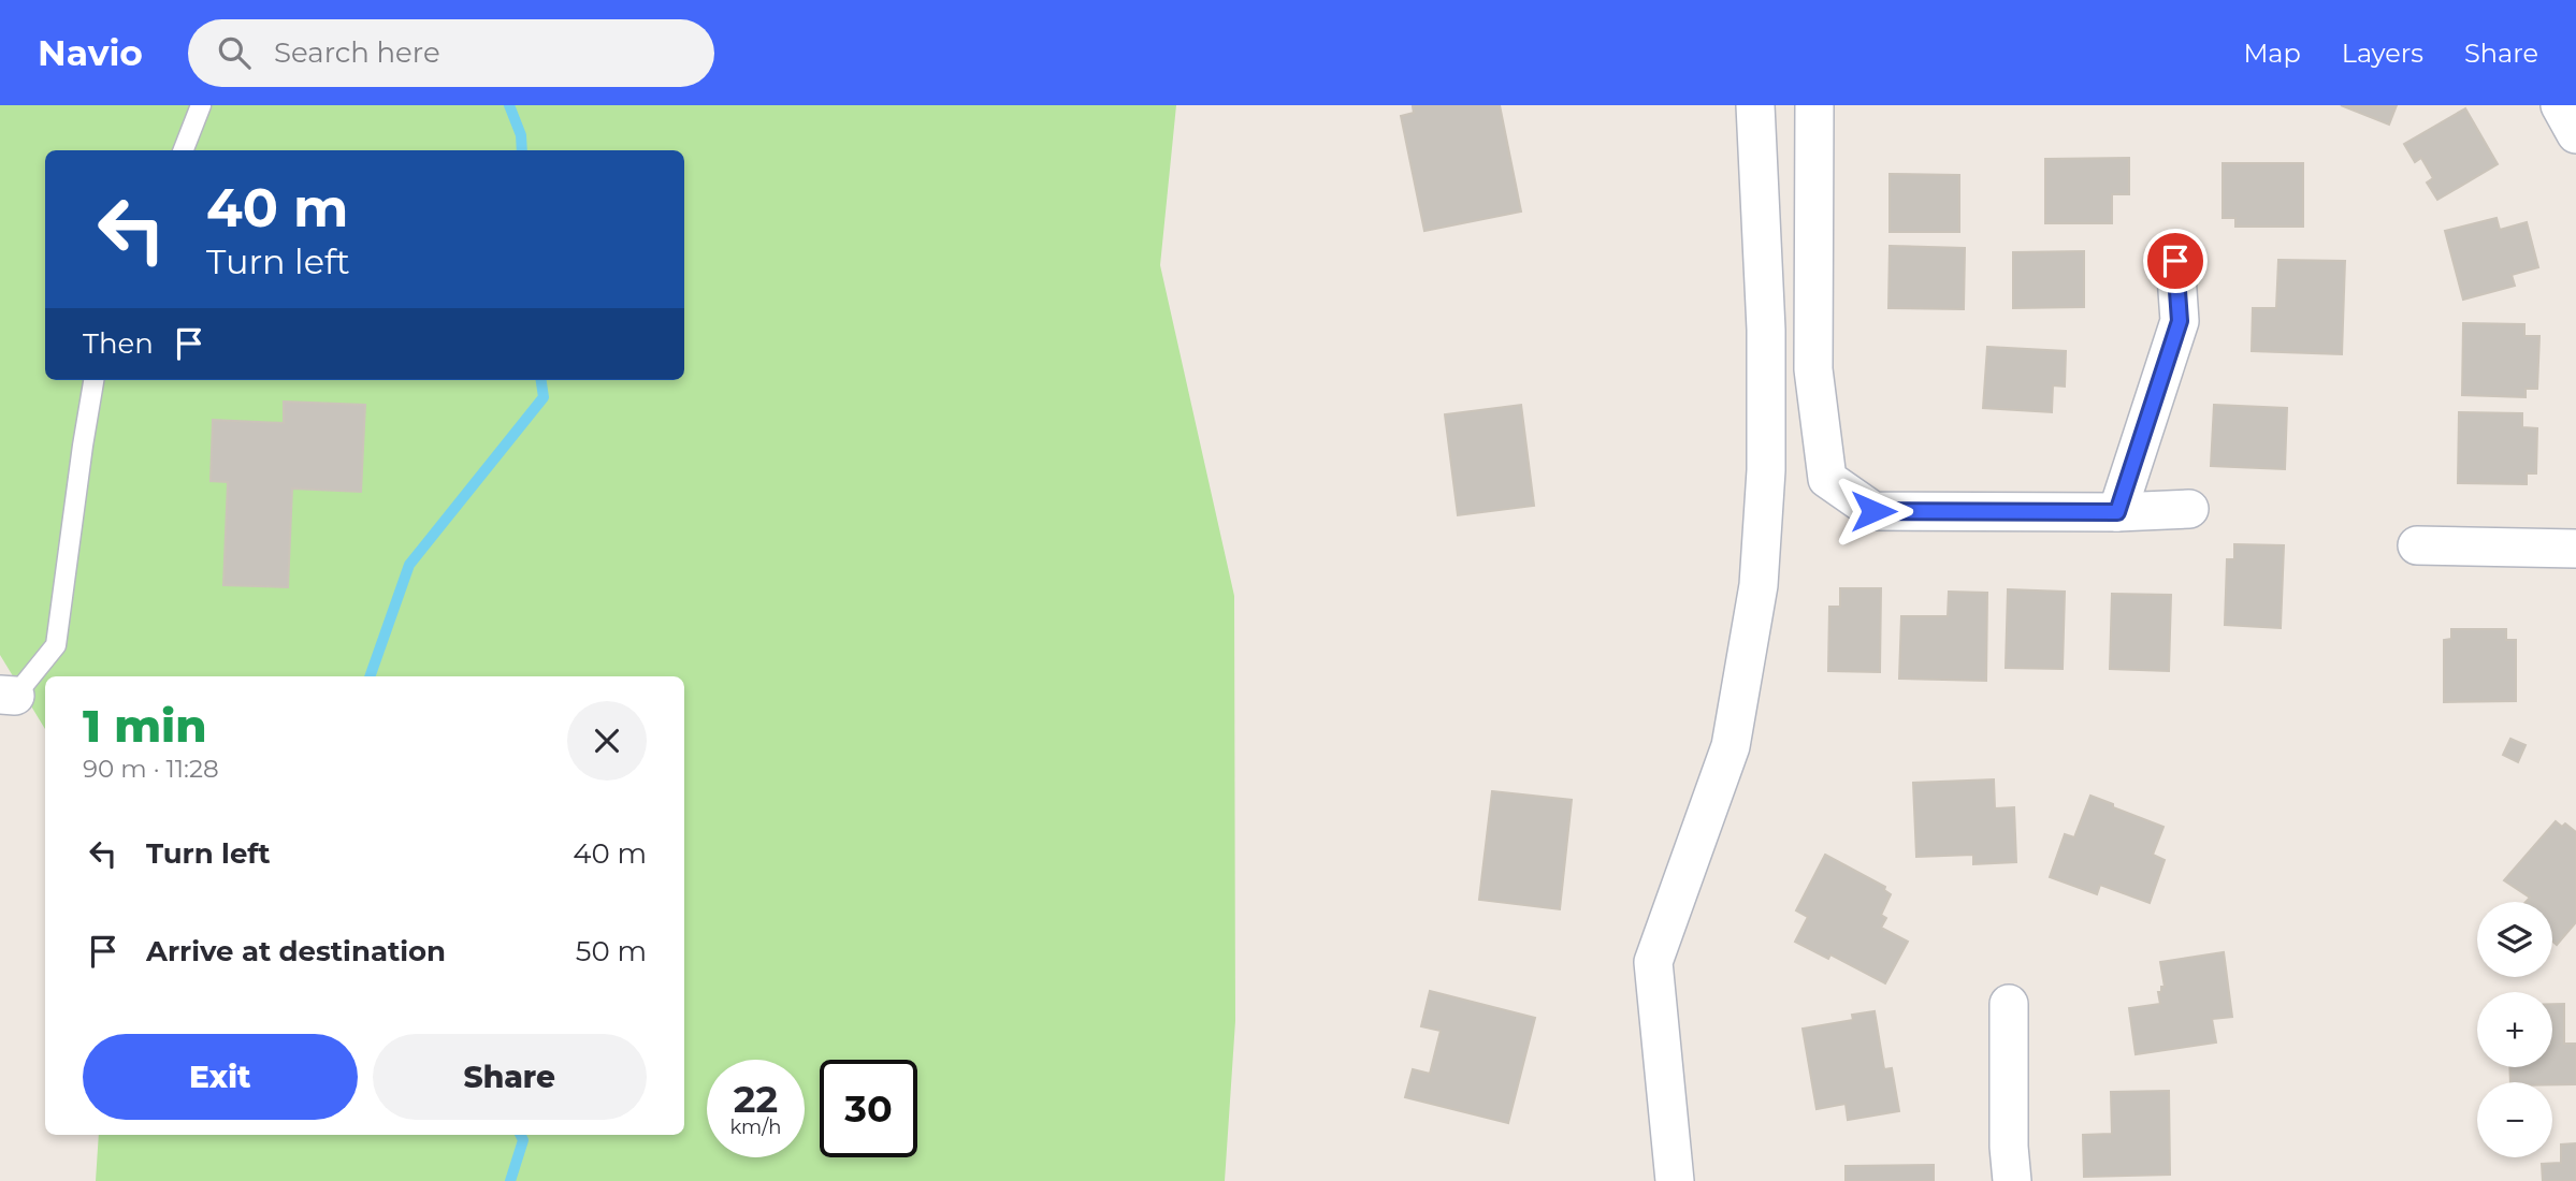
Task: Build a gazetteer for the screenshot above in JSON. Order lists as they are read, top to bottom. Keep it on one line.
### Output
{"page":{"header":"Navio","search":"Search here","nav":["Map","Layers","Share"],"turn":["40 m","Turn left"],"then":"Then","heading":["1 min","90 m · 11:28"],"list":[{"name":"Turn left","value":"40 m"},{"name":"Arrive at destination","value":"50 m"}],"map_buttons":["+","−"],"buttons":["Exit","Share"],"speed":"22 km/h","limit":"30"}}
